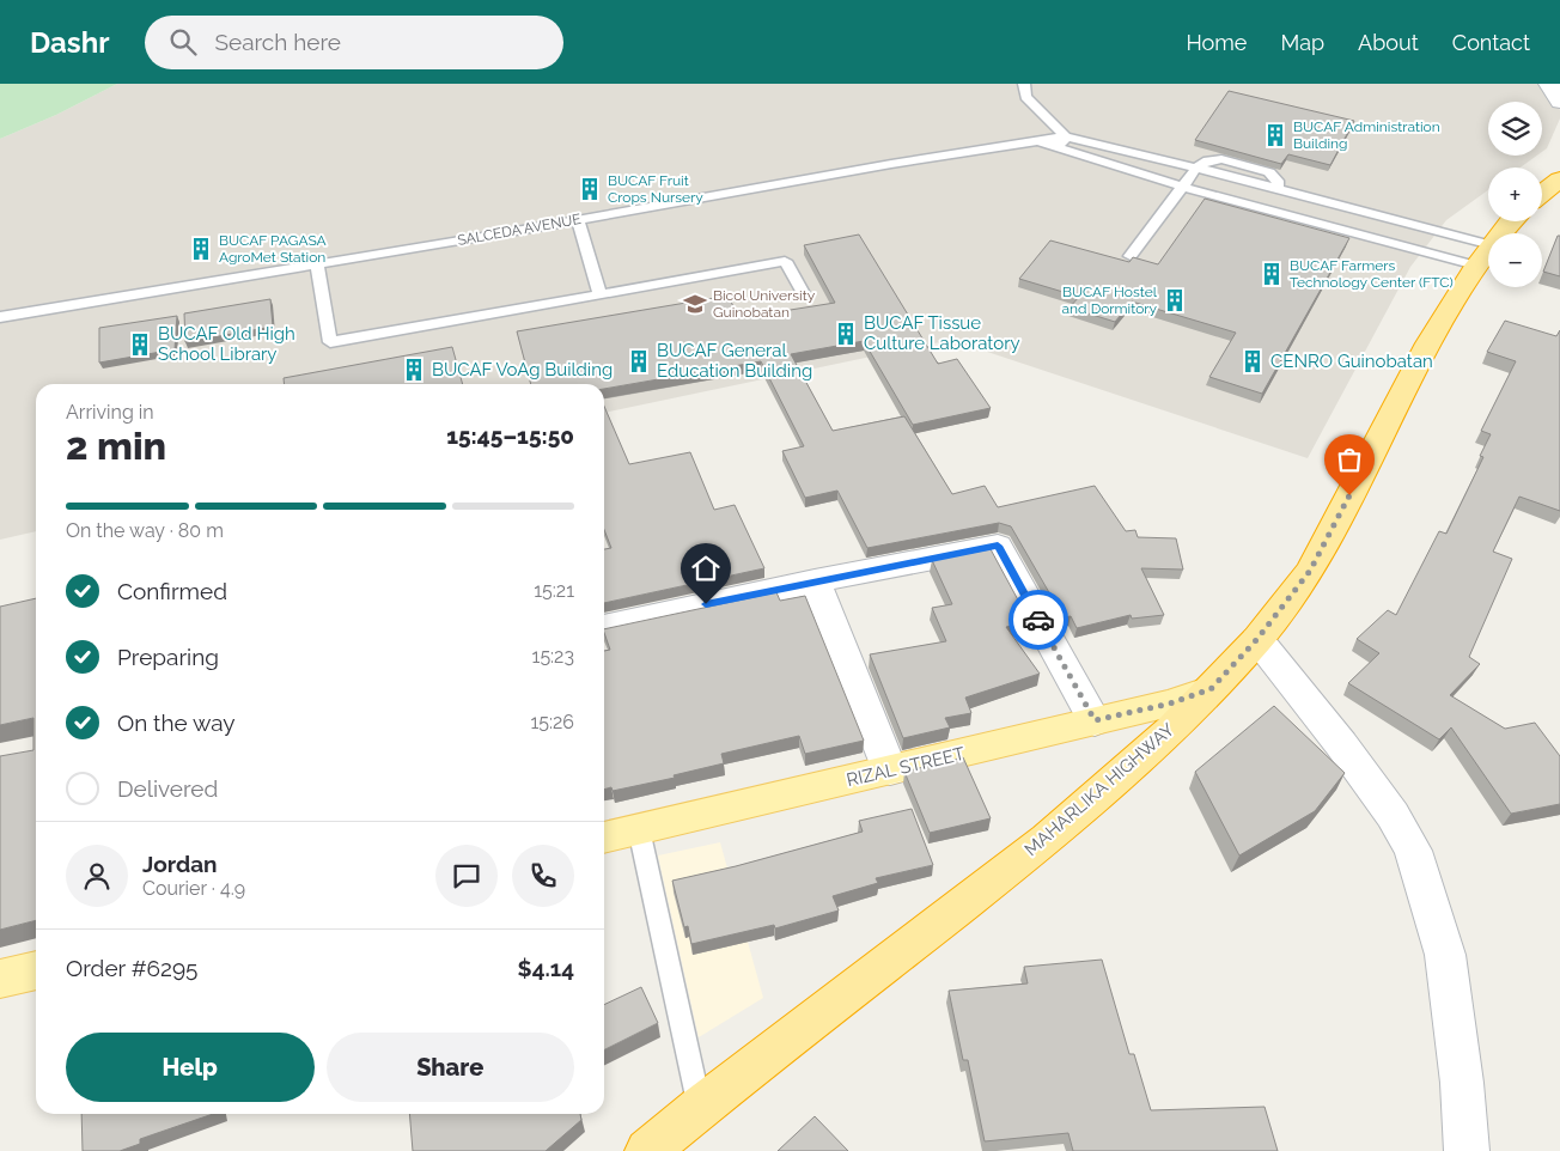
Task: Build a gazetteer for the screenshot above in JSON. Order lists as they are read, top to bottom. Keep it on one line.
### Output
{"streets":{"highway":["MAHARLIKA HIGHWAY"],"main road":["RIZAL STREET"],"lane":["SALCEDA AVENUE"]},"crossings":[["RIZAL STREET","MAHARLIKA HIGHWAY"]],"places":{"building":["BUCAF Administration Building","BUCAF Fruit Crops Nursery","BUCAF PAGASA AgroMet Station","BUCAF Farmers Technology Center (FTC)","BUCAF Hostel and Dormitory","BUCAF Tissue Culture Laboratory","BUCAF Old High School Library","BUCAF General Education Building","CENRO Guinobatan","BUCAF VoAg Building"],"school or university":["Bicol University Guinobatan"]},"page":{"header":"Dashr","search":"Search here","nav":["Home","Map","About","Contact"],"map_buttons":["+","−"],"heading":["2 min","Arriving in","15:45–15:50"],"panel":["Jordan","Courier · 4.9","Order #6295","$4.14"],"bar":"On the way · 80 m","list":[["Confirmed","15:21"],["Preparing","15:23"],["On the way","15:26"],"Delivered"],"buttons":["Help","Share"]}}
